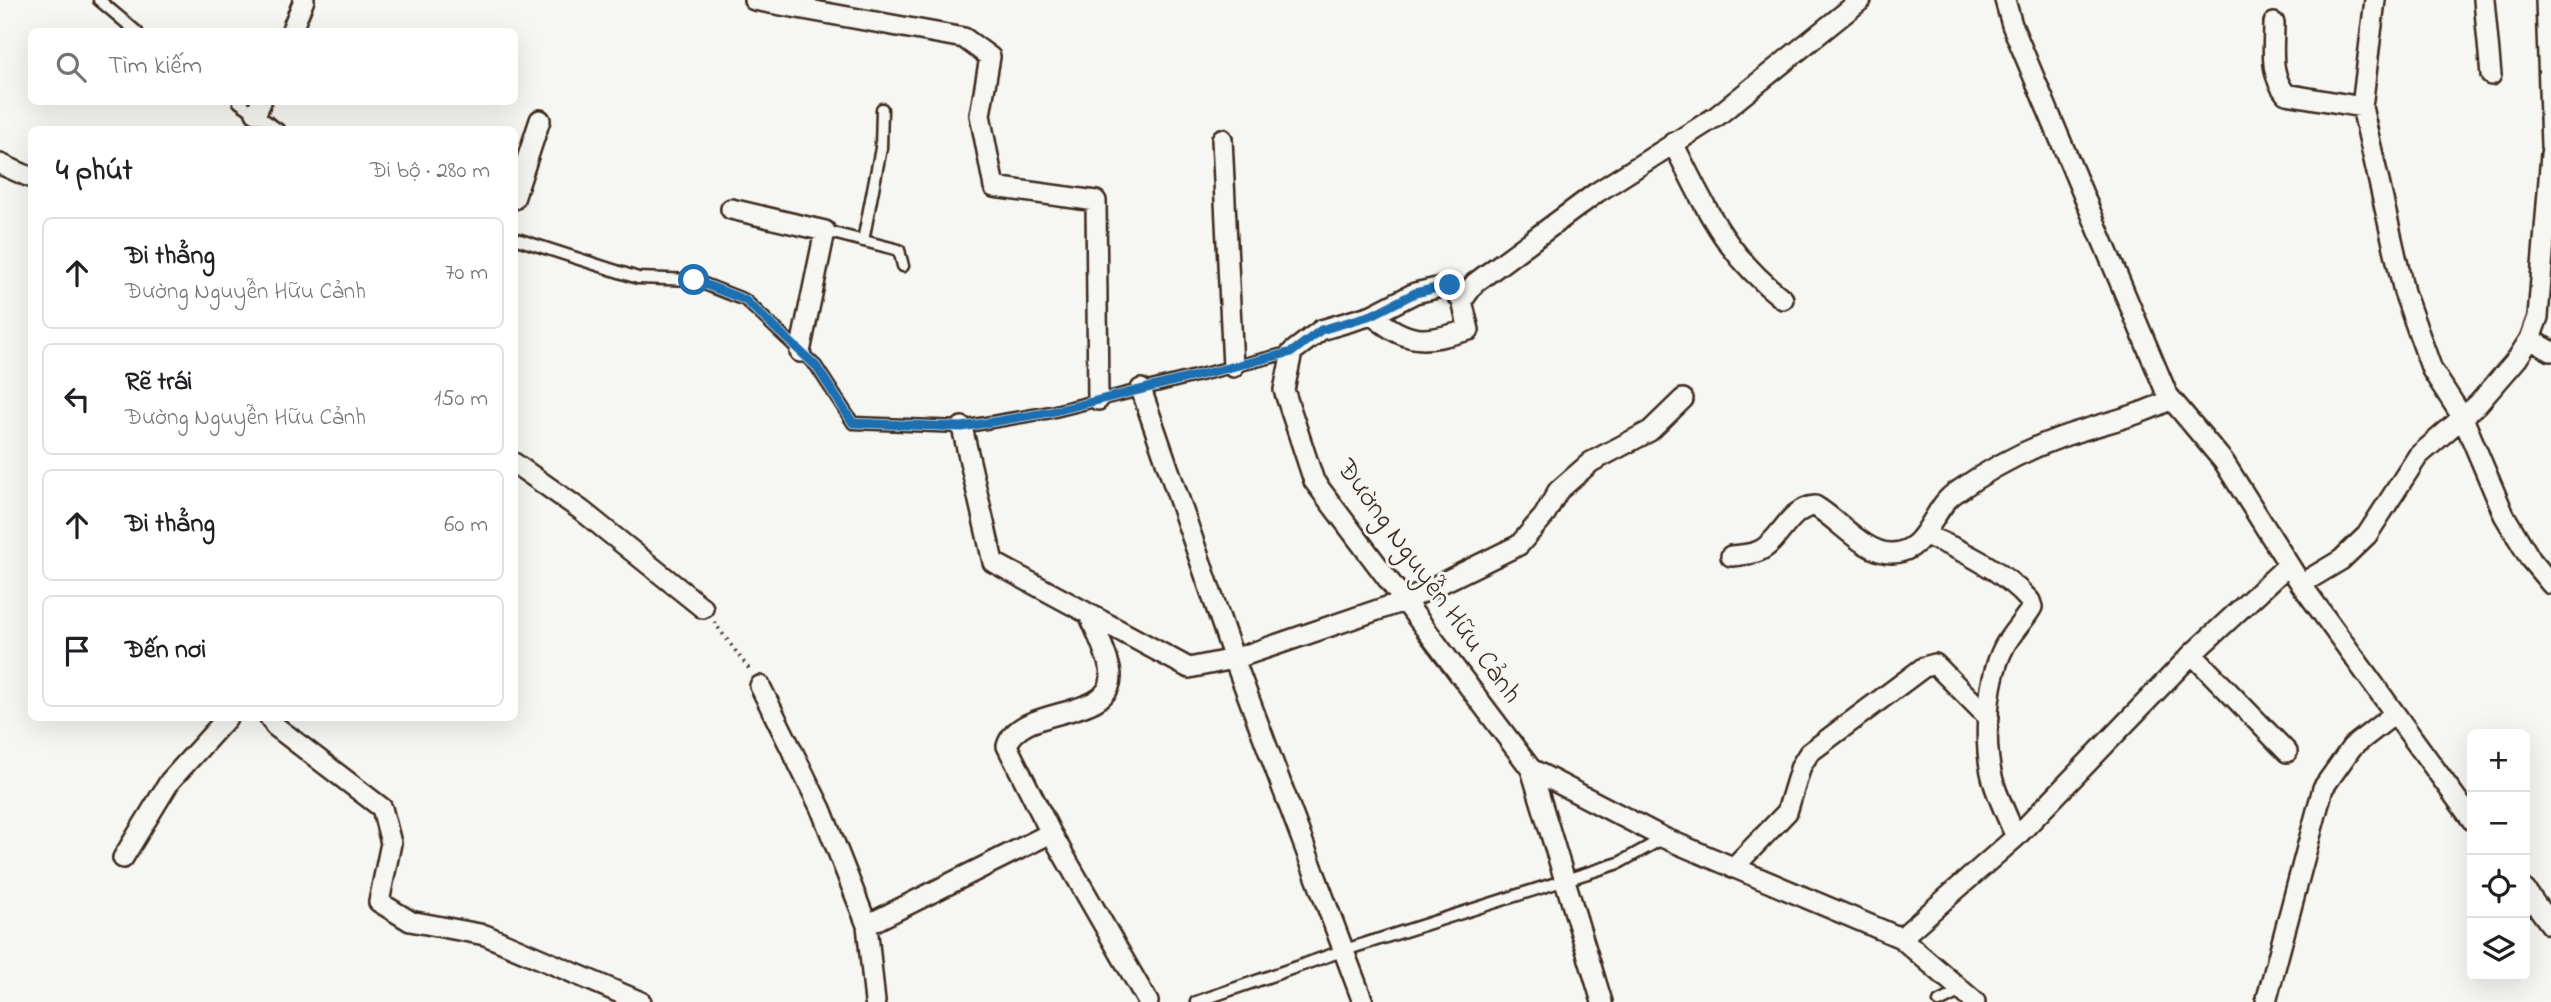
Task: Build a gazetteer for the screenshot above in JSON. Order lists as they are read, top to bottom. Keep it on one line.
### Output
{"streets":{"street":["Đường Nguyễn Hữu Cảnh"]},"page":{"search":"Tìm kiếm","heading":["4 phút","Đi bộ · 280 m"],"list":[["Đi thẳng","Đường Nguyễn Hữu Cảnh","70 m"],["Rẽ trái","Đường Nguyễn Hữu Cảnh","150 m"],["Đi thẳng","60 m"],"Đến nơi"],"map_buttons":["+","−"]}}
